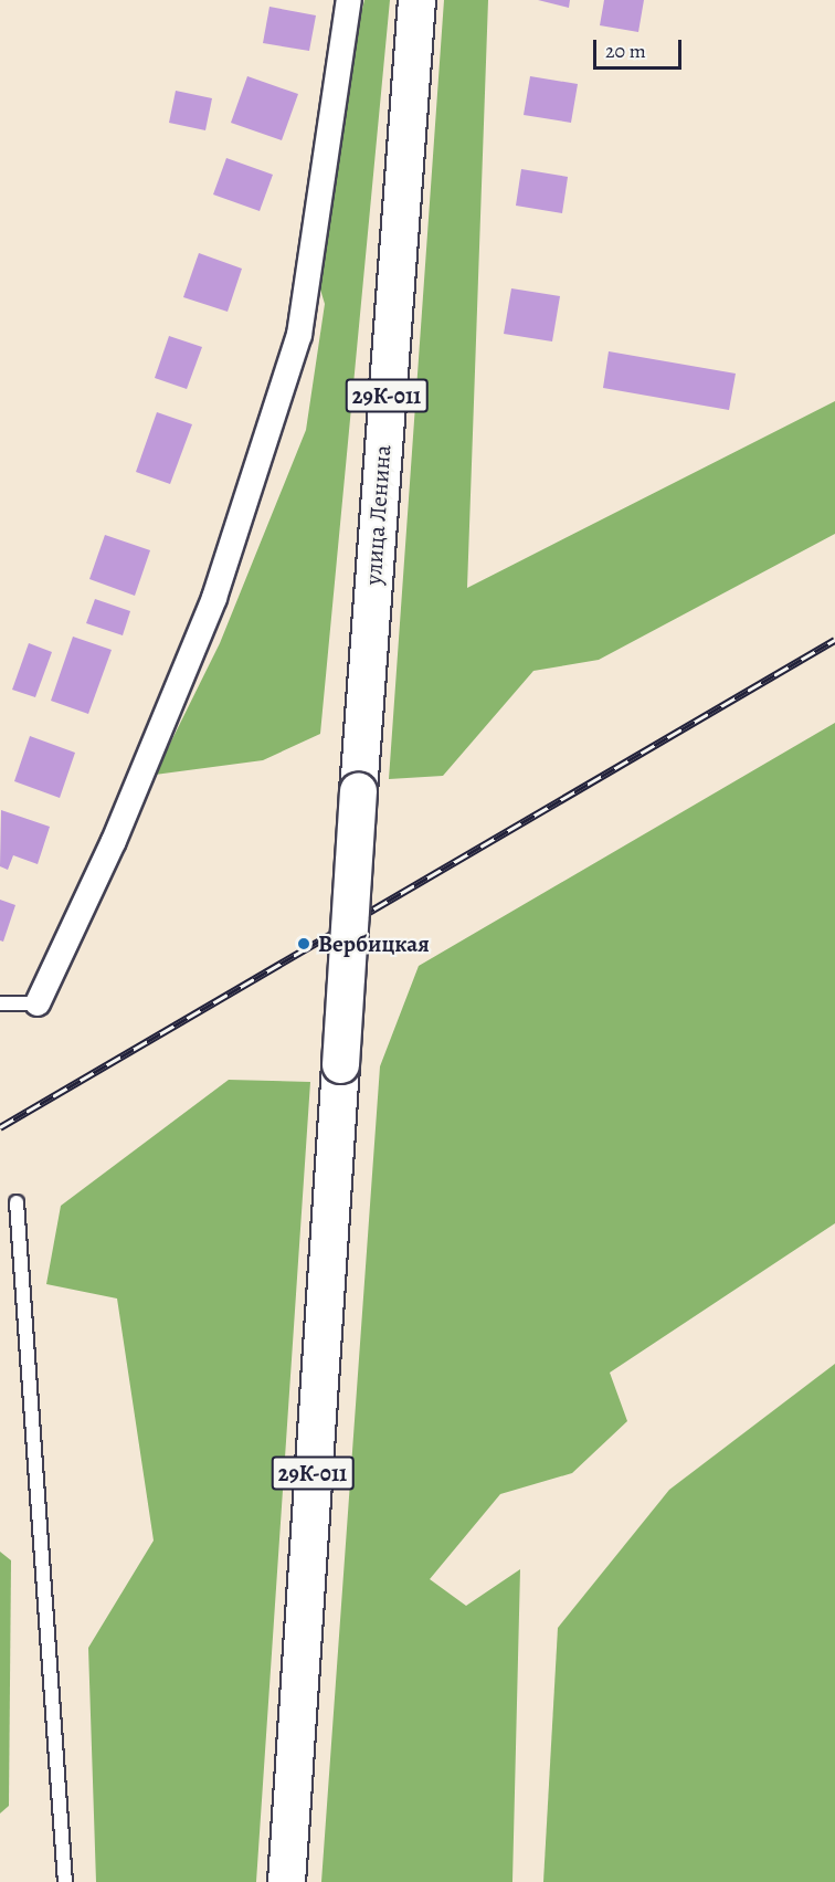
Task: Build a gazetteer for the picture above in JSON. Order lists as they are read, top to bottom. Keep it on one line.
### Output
{"streets":{"main road":["29К-011","улица Ленина"]},"places":["Вербицкая"],"scale_bar":"20 m"}
